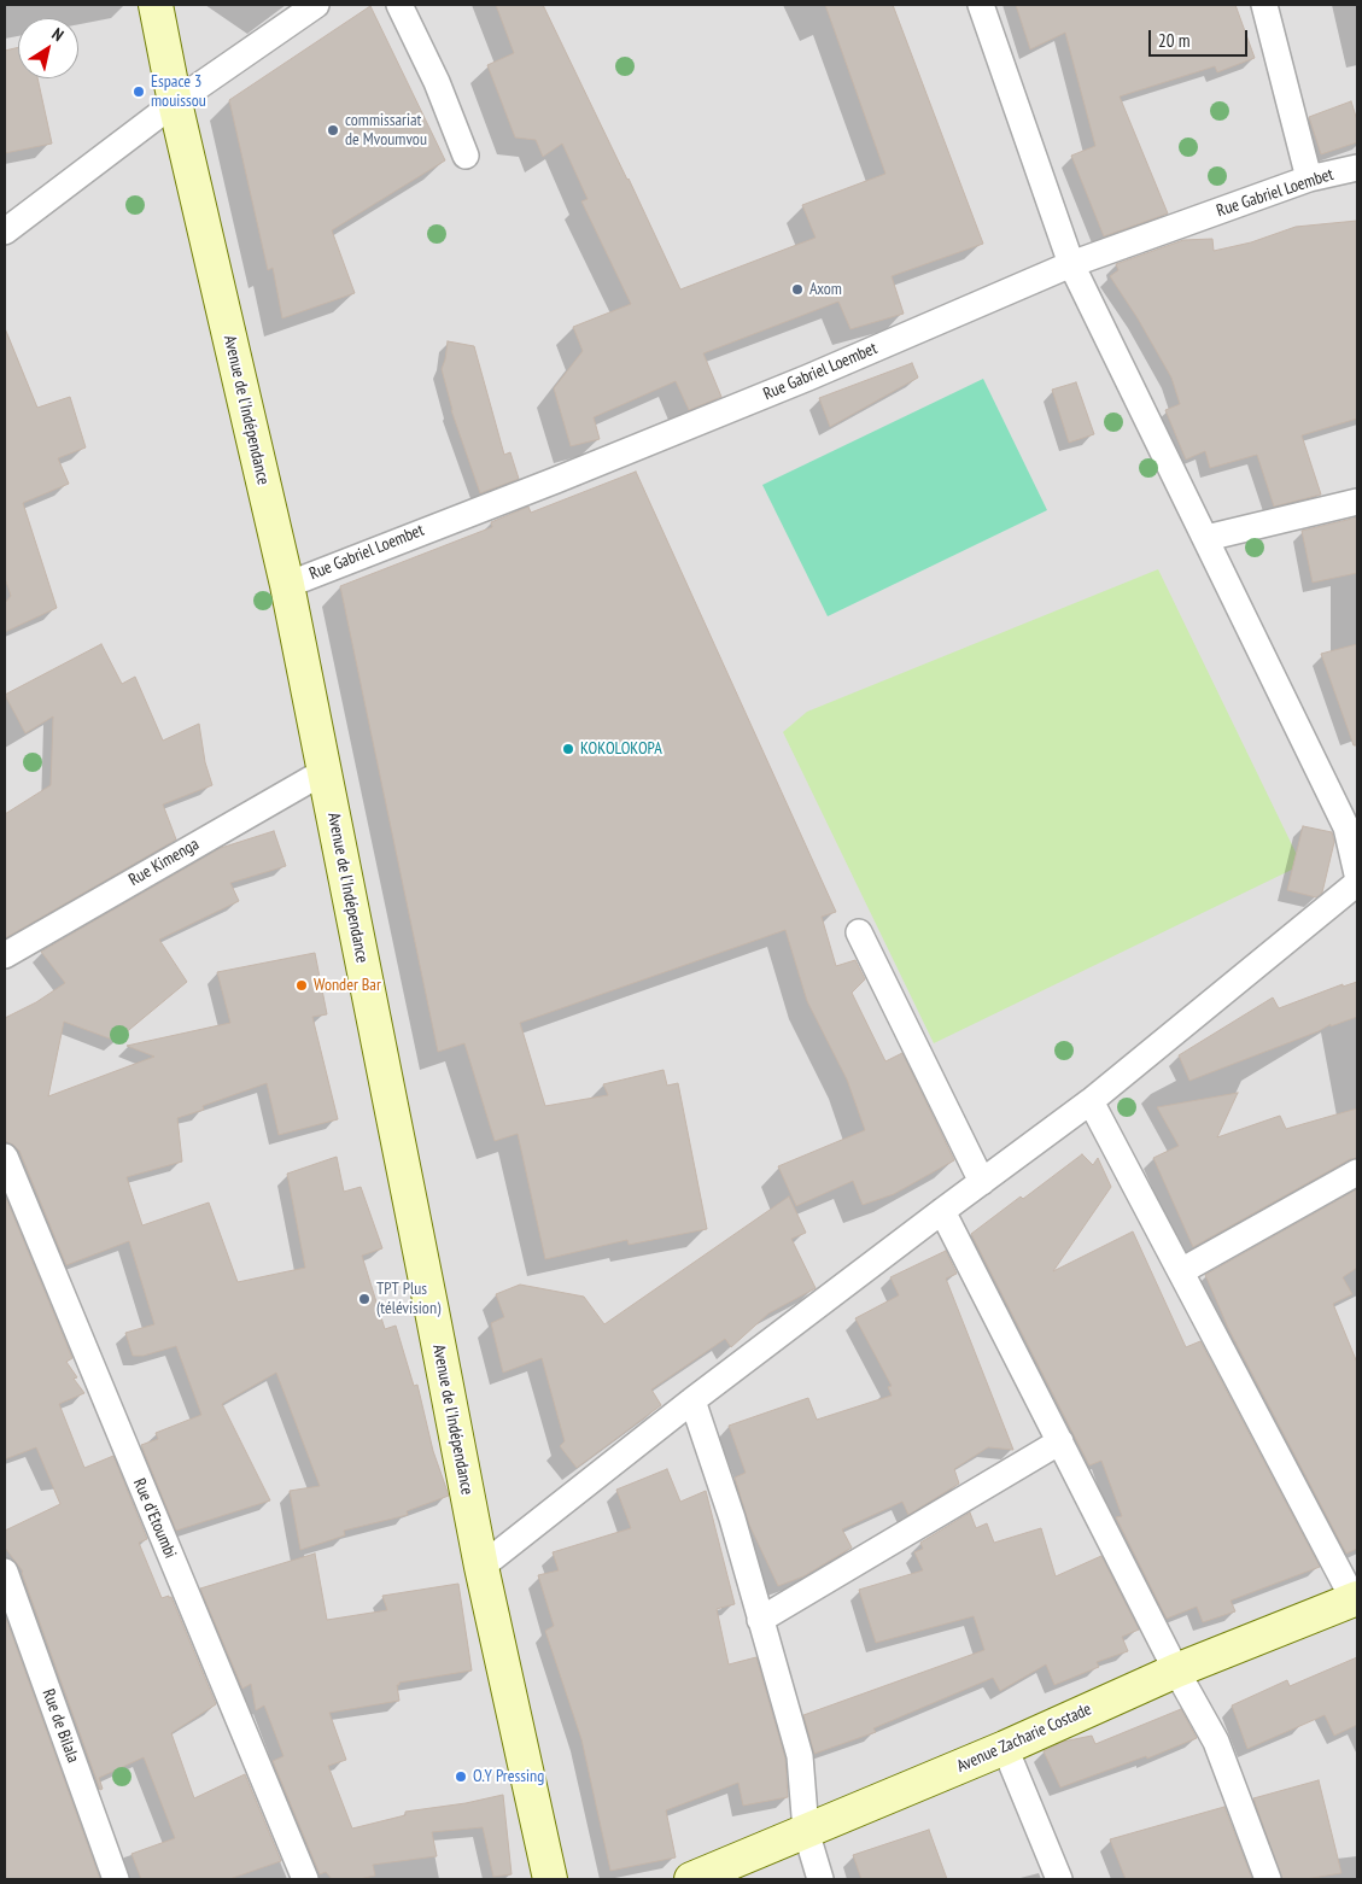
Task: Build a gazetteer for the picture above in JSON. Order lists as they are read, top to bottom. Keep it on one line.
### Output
{"streets":{"street":["Rue Gabriel Loembet","Avenue de l'Indépendance","Rue Kimenga","Rue d'Etoumbi","Rue de Bilala","Avenue Zacharie Costade"]},"crossings":[["Rue Gabriel Loembet","Avenue de l'Indépendance"],["Avenue de l'Indépendance","Rue Kimenga"]],"places":["Espace 3 mouissou","commissariat de Mvoumvou","Axom","KOKOLOKOPA","Wonder Bar","TPT Plus (télévision)","O.Y Pressing"],"scale_bar":"20 m","north":"top right"}
